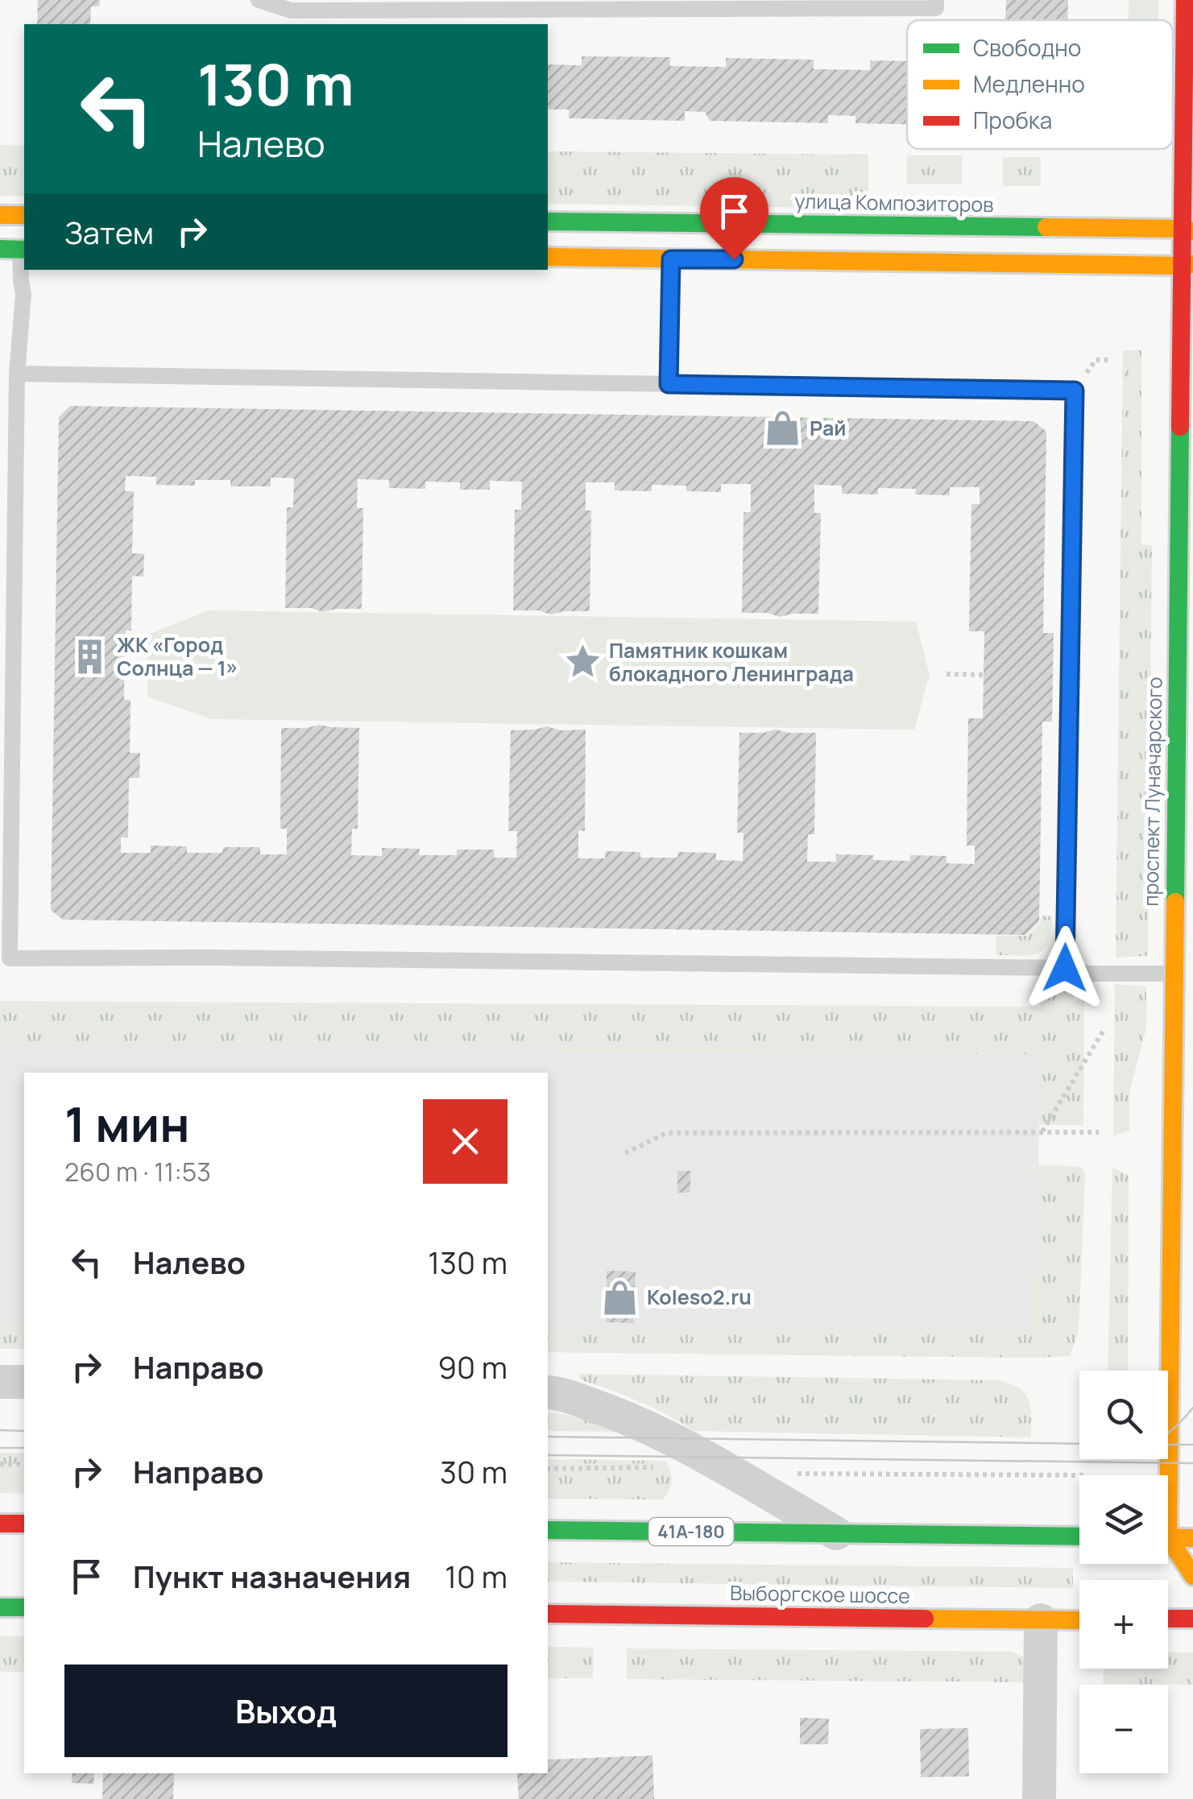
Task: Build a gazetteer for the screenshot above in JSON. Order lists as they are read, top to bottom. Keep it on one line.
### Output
{"streets":{"main road":["улица Композиторов","проспект Луначарского","41А-180","Выборгское шоссе"]},"crossings":[["улица Композиторов","проспект Луначарского"]],"places":{"shop":["Рай","Koleso2.ru"],"building":["ЖК «Город Солнца — 1»"],"place":["Памятник кошкам блокадного Ленинграда"]},"legend":["Свободно","Медленно","Пробка"],"page":{"turn":["130 m","Налево"],"then":"Затем","heading":["1 мин","260 m · 11:53"],"list":[{"name":"Налево","value":"130 m"},{"name":"Направо","value":"90 m"},{"name":"Направо","value":"30 m"},{"name":"Пункт назначения","value":"10 m"}],"map_buttons":["+","−"],"buttons":"Выход"}}
